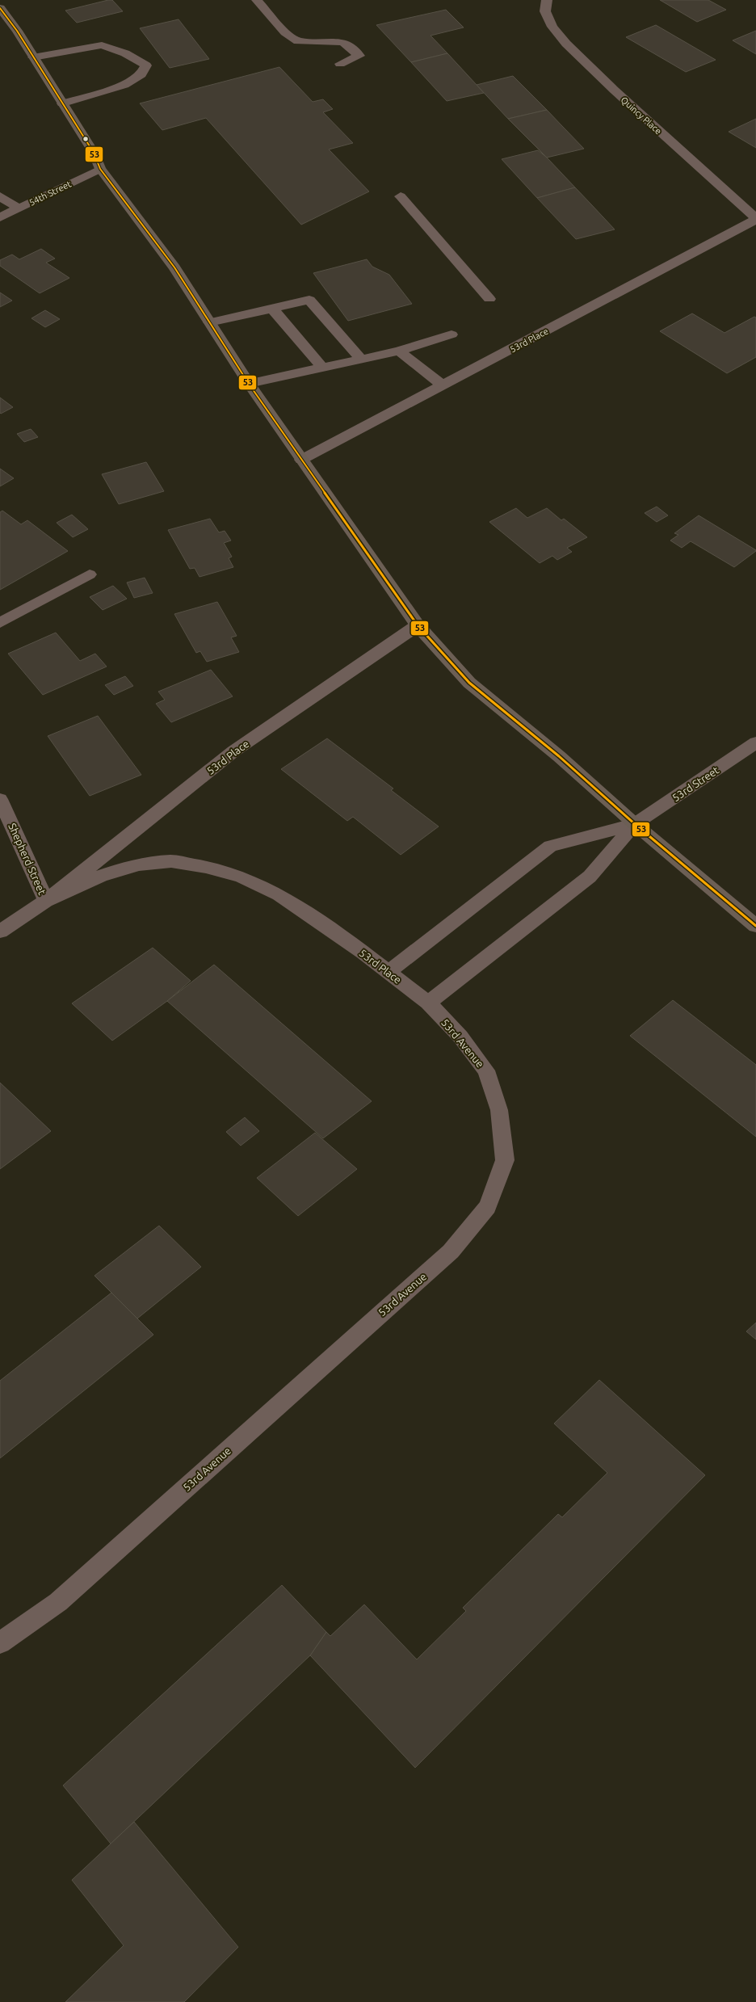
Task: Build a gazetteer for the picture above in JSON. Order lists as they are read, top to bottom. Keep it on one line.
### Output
{"streets":{"street":["Quincy Place","54th Street","53rd Place","53rd Street","Shepherd Street","53rd Avenue"]},"crossings":[["Quincy Place","53rd Place"],["53rd Place","Shepherd Street"],["53rd Place","53rd Avenue"]],"lines":["transit line 53"]}
